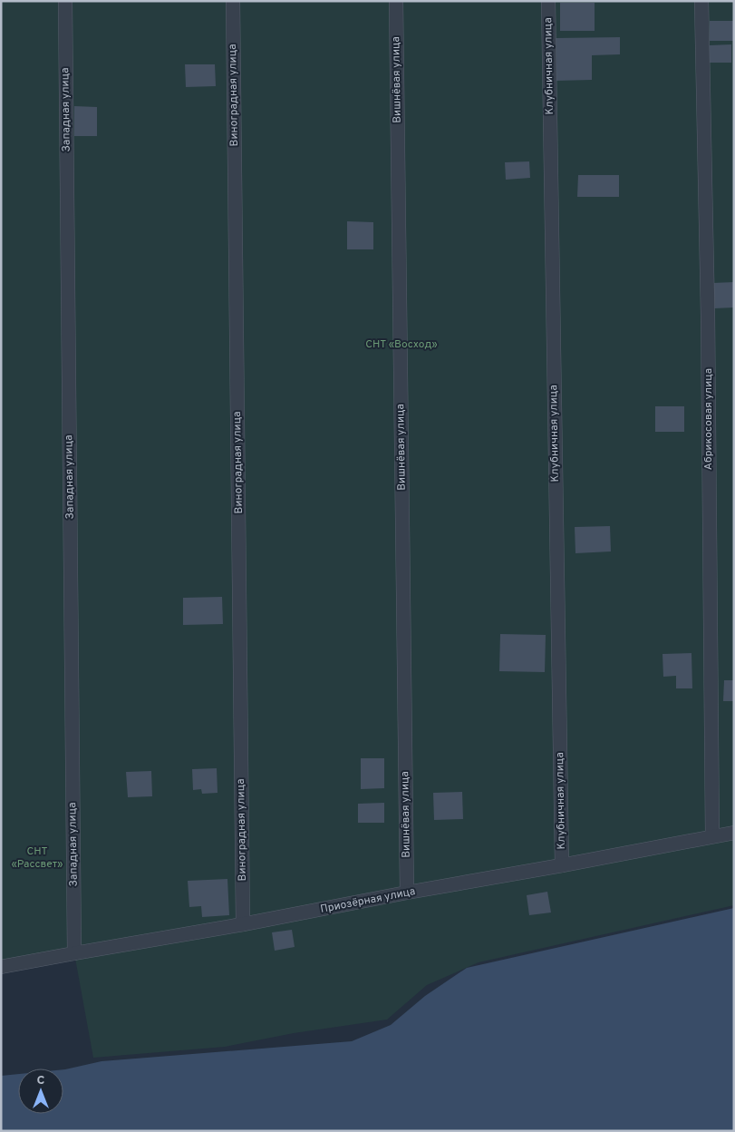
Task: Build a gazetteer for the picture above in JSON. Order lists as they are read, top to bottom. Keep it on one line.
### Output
{"streets":{"street":["Клубничная улица","Вишнёвая улица","Виноградная улица","Западная улица","Абрикосовая улица","Приозёрная улица"]},"crossings":[["Клубничная улица","Приозёрная улица"],["Вишнёвая улица","Приозёрная улица"],["Виноградная улица","Приозёрная улица"],["Западная улица","Приозёрная улица"],["Абрикосовая улица","Приозёрная улица"]],"parks":["СНТ «Восход»","СНТ «Рассвет»"],"north":"top"}
